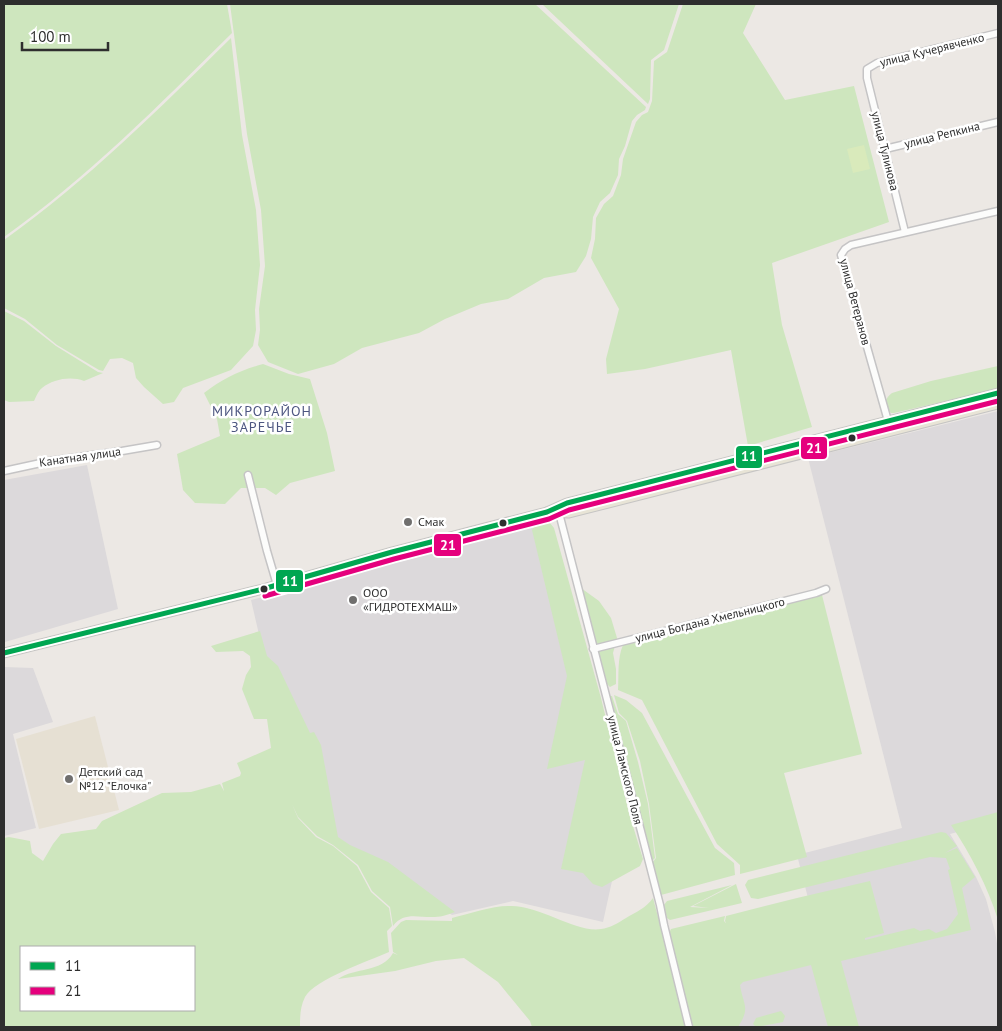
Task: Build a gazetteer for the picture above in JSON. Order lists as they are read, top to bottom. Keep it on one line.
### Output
{"streets":{"street":["улица Кучерявченко","улица Репкина","улица Тулинова","улица Ветеранов","Канатная улица","улица Богдана Хмельницкого","улица Ламского Поля"]},"crossings":[["улица Кучерявченко","улица Тулинова"],["улица Репкина","улица Тулинова"],["улица Тулинова","улица Ветеранов"],["улица Богдана Хмельницкого","улица Ламского Поля"]],"districts":["МИКРОРАЙОН ЗАРЕЧЬЕ"],"places":["Смак","ООО «ГИДРОТЕХМАШ»","Детский сад №12 \"Елочка\""],"lines":["transit line 11","transit line 21"],"legend":["11","21"],"scale_bar":"100 m"}
